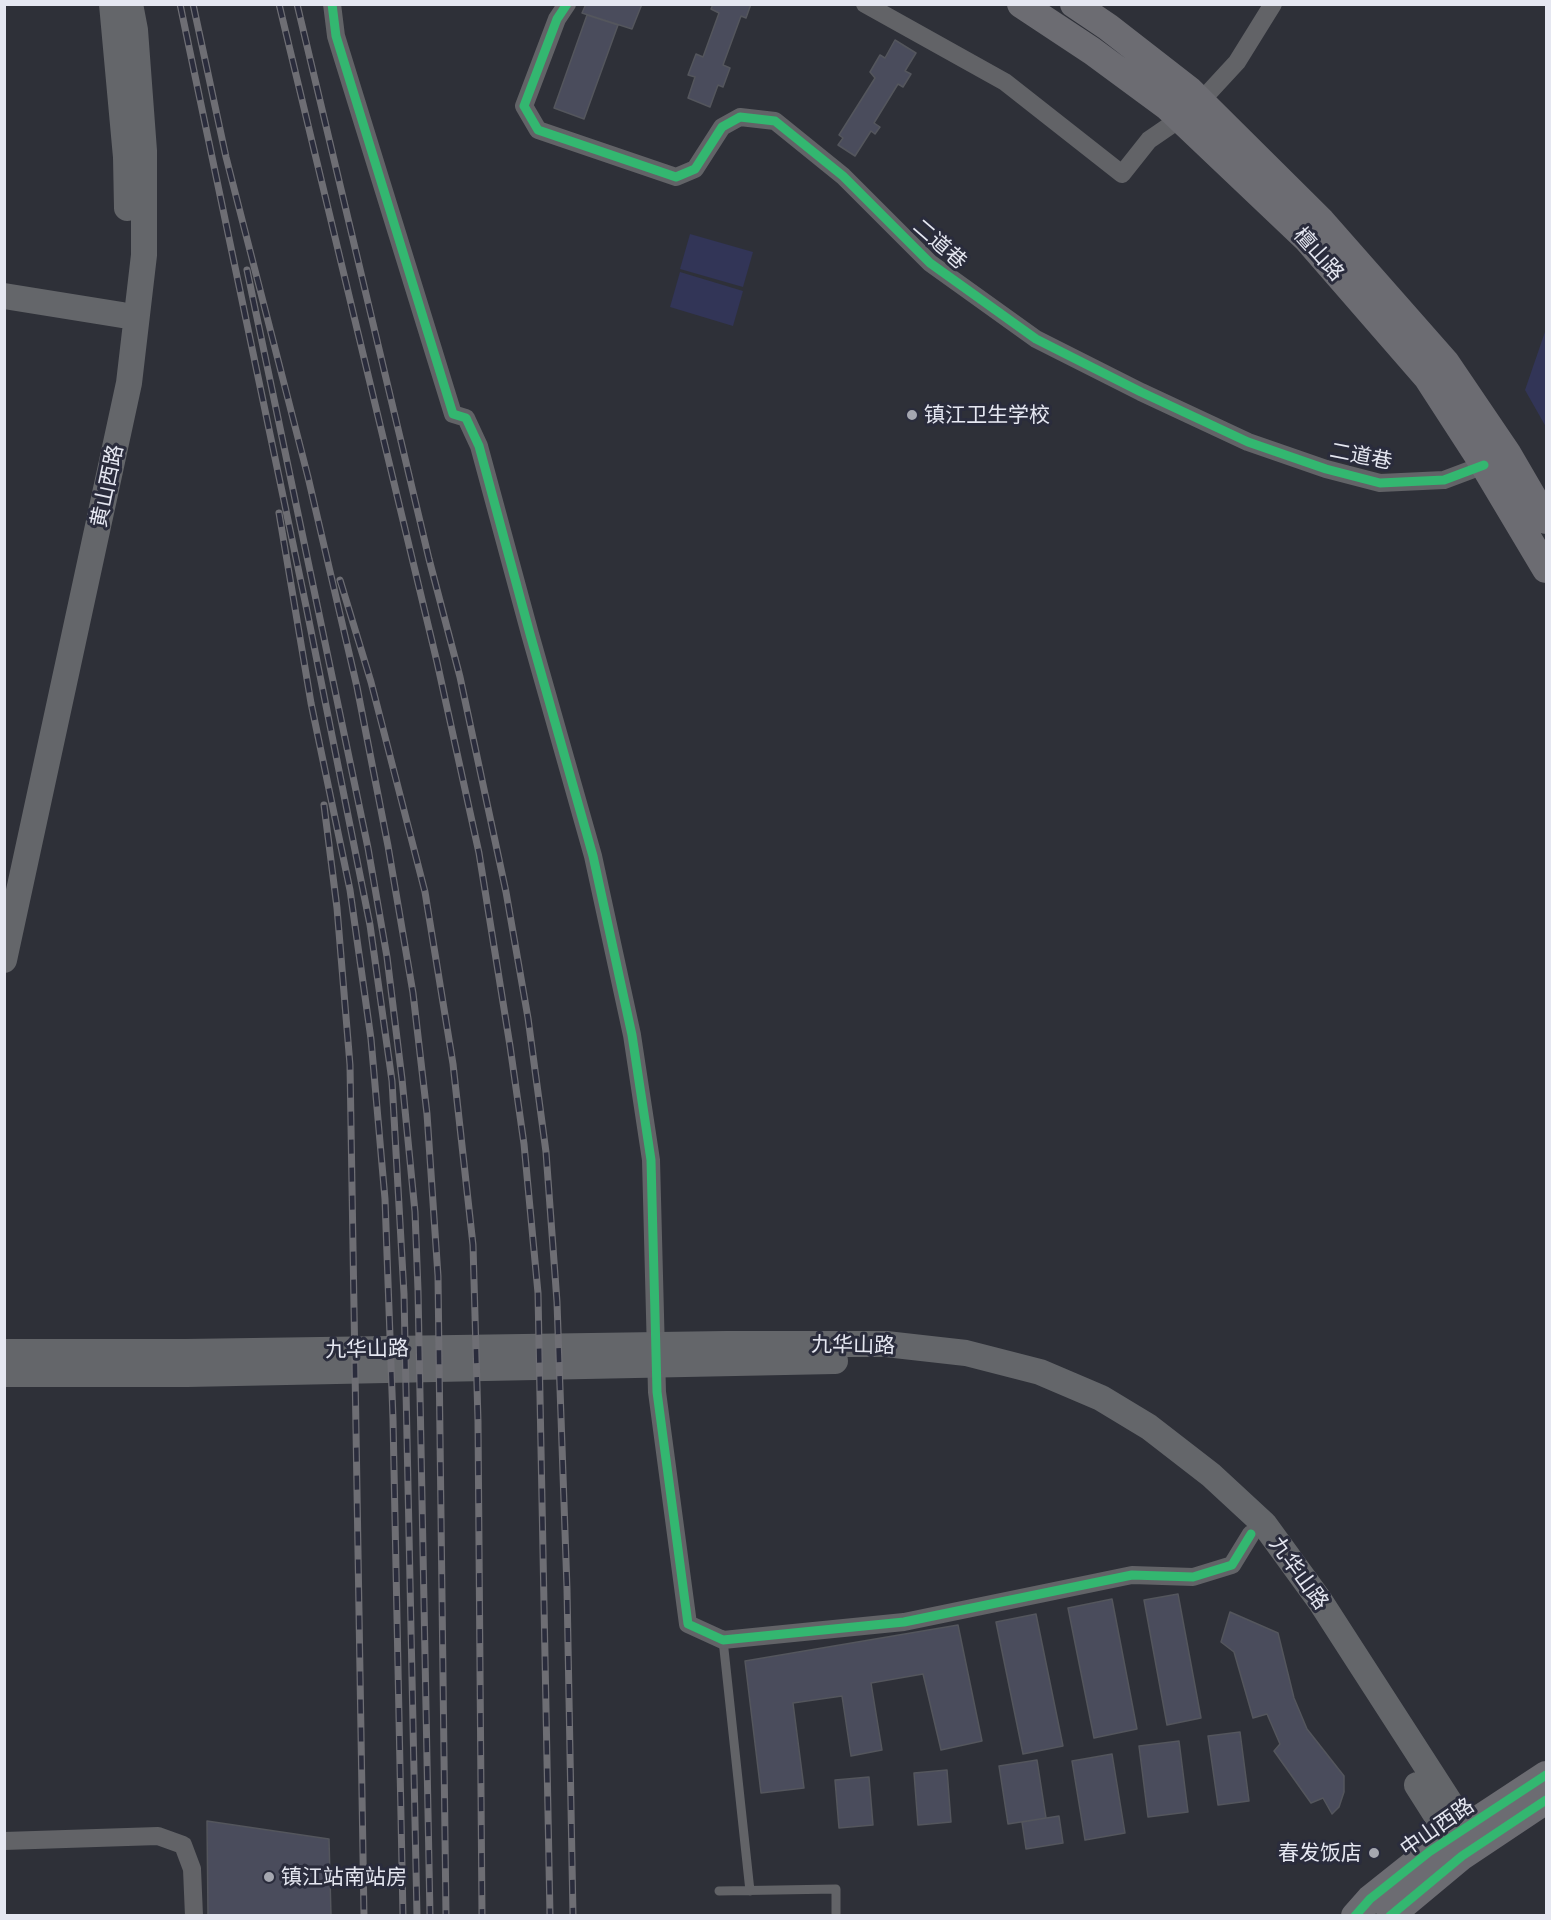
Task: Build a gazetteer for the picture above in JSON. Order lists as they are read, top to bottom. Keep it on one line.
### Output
{"streets":{"main road":["檀山路","黄山西路","九华山路","中山西路"],"street":["二道巷"]},"crossings":[["二道巷","檀山路"],["九华山路","中山西路"]],"places":["镇江卫生学校","春发饭店","镇江站南站房"]}
